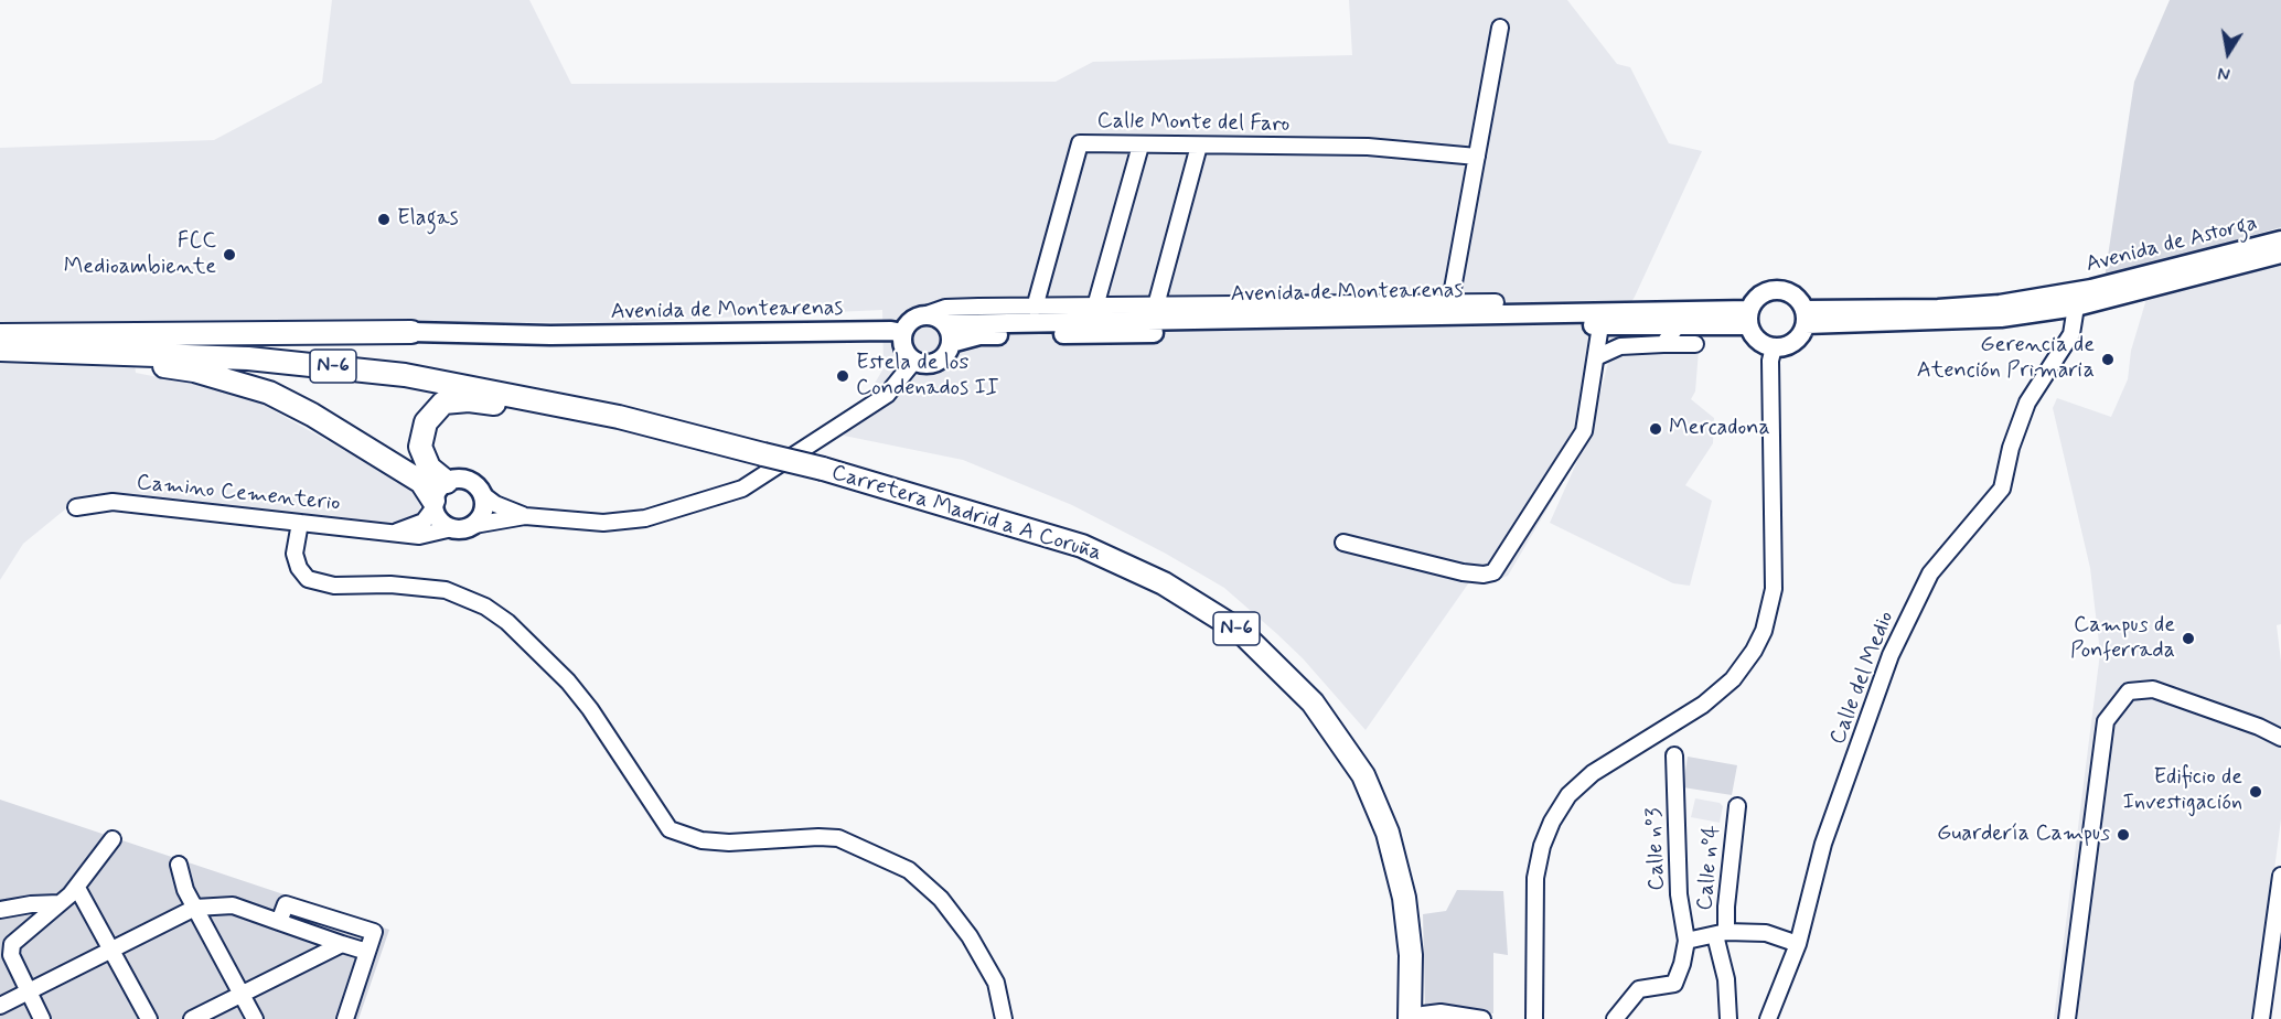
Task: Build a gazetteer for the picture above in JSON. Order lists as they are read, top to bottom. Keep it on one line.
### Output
{"streets":{"highway":["N-6","Carretera Madrid a A Coruña"],"main road":["Avenida de Astorga","Avenida de Montearenas"],"street":["Calle Monte del Faro","Camino Cementerio","Calle del Medio","Calle nº3","Calle nº4"]},"crossings":[["Avenida de Astorga","Calle del Medio"],["Avenida de Montearenas","Carretera Madrid a A Coruña"],["N-6","Camino Cementerio"],["N-6","Carretera Madrid a A Coruña"],["Camino Cementerio","Carretera Madrid a A Coruña"]],"places":["Elagas","FCC Medioambiente","Gerencia de Atención Primaria","Estela de los Condenados II","Mercadona","Campus de Ponferrada","Edificio de Investigación","Guardería Campus"],"north":"bottom"}
